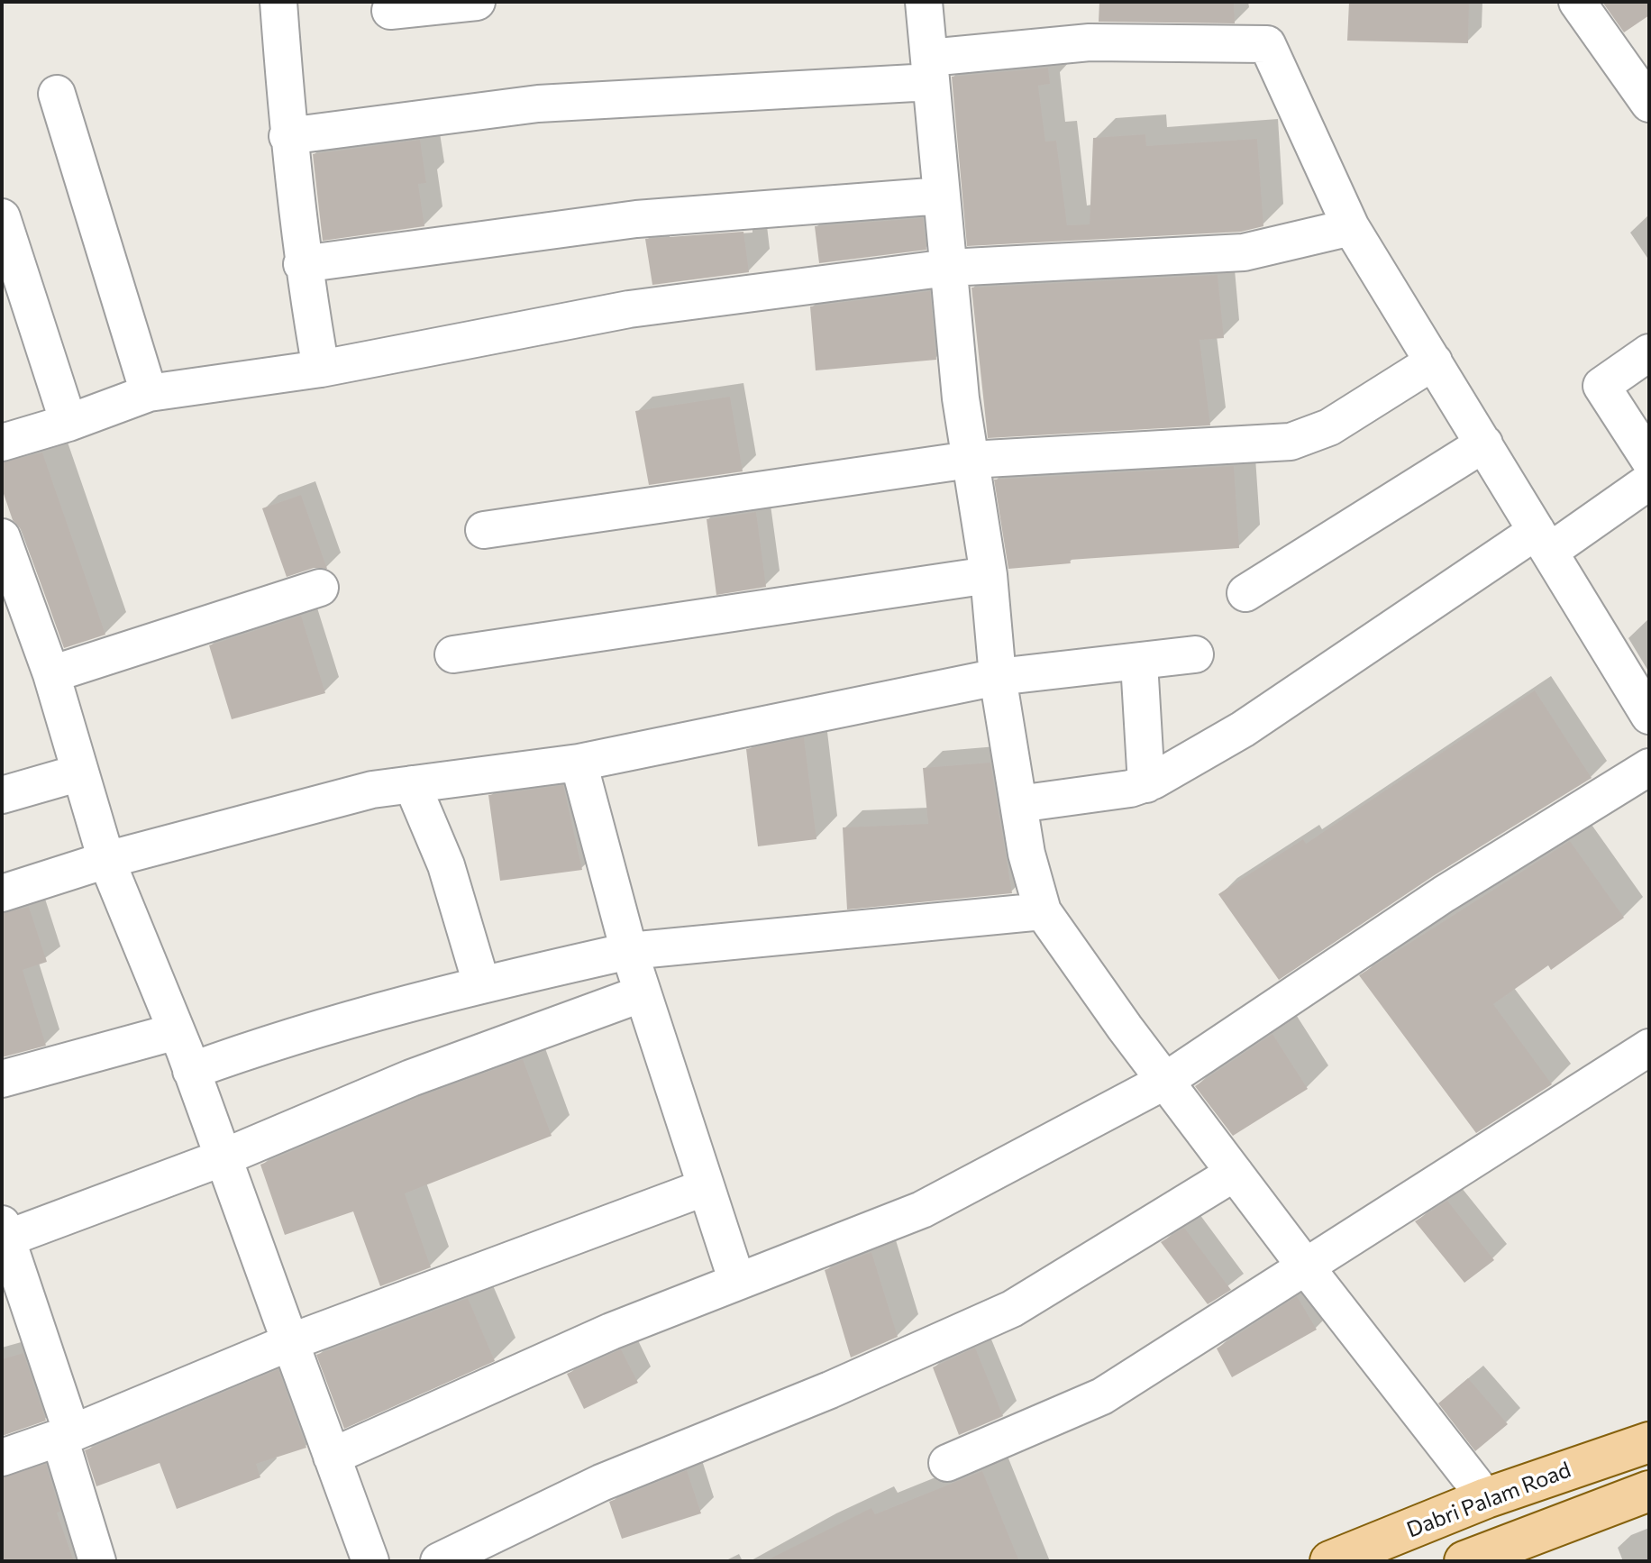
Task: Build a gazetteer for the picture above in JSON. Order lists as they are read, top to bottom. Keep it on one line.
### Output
{"streets":{"main road":["Dabri Palam Road"]}}
